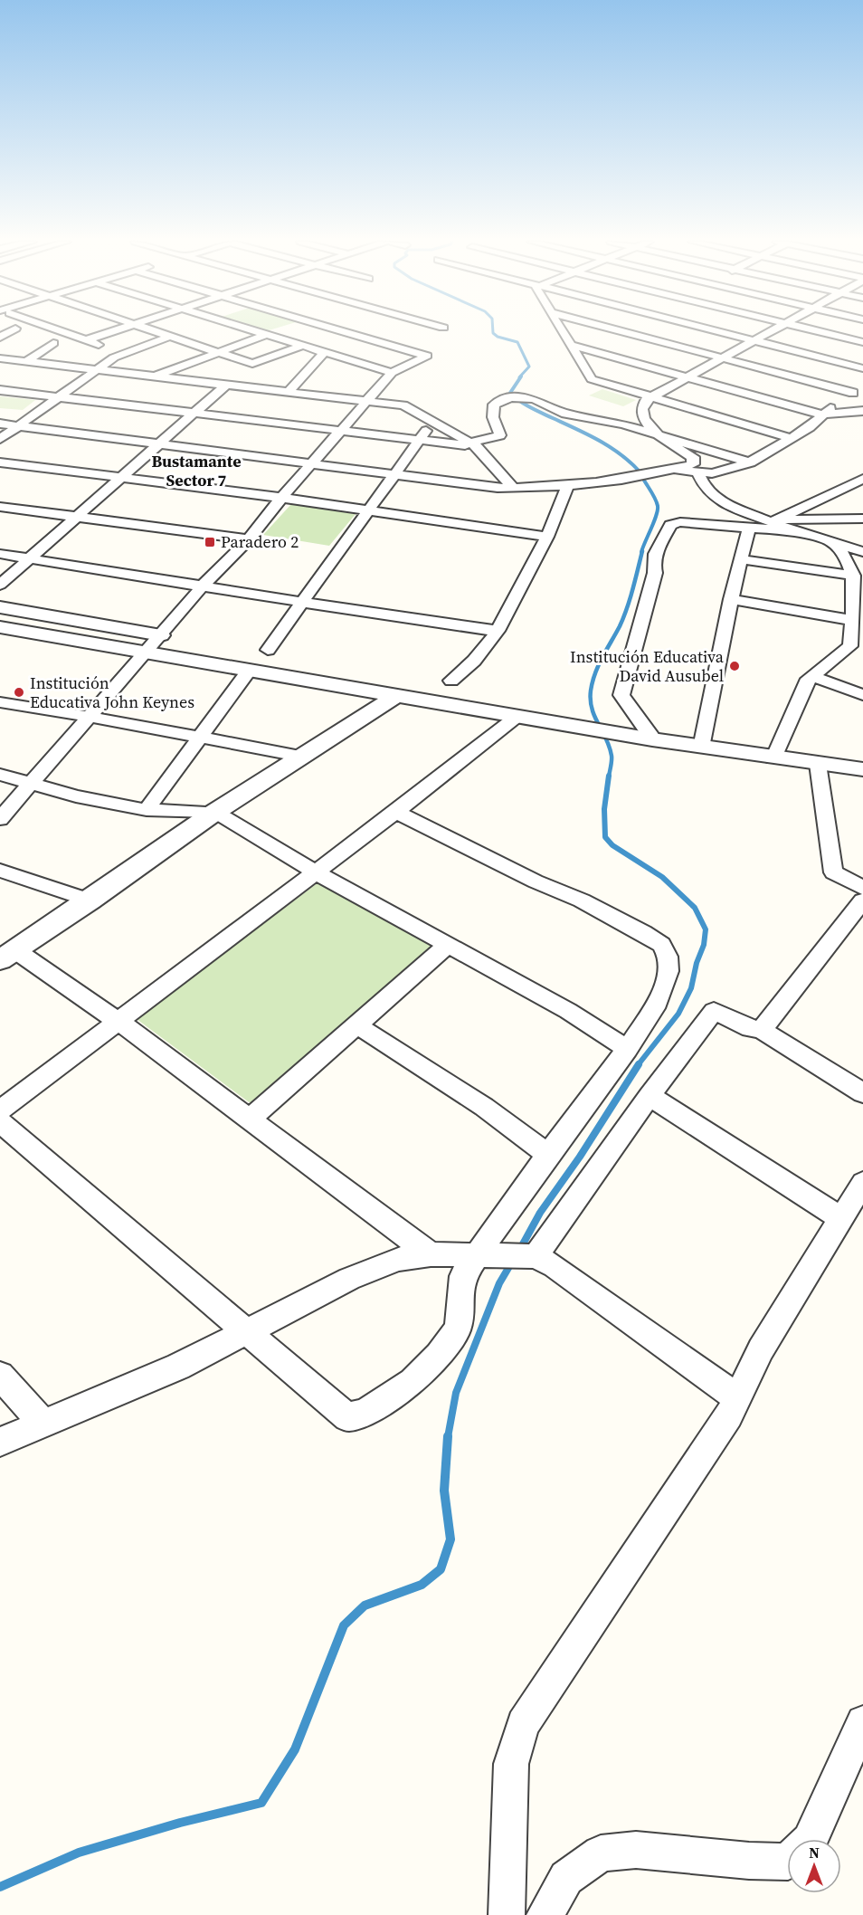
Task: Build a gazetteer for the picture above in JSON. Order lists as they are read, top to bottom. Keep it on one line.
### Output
{"districts":["Bustamante Sector 7"],"places":{"transit":["Paradero 2"],"other":["Institución Educativa David Ausubel","Institución Educativa John Keynes"]},"north":"top"}
